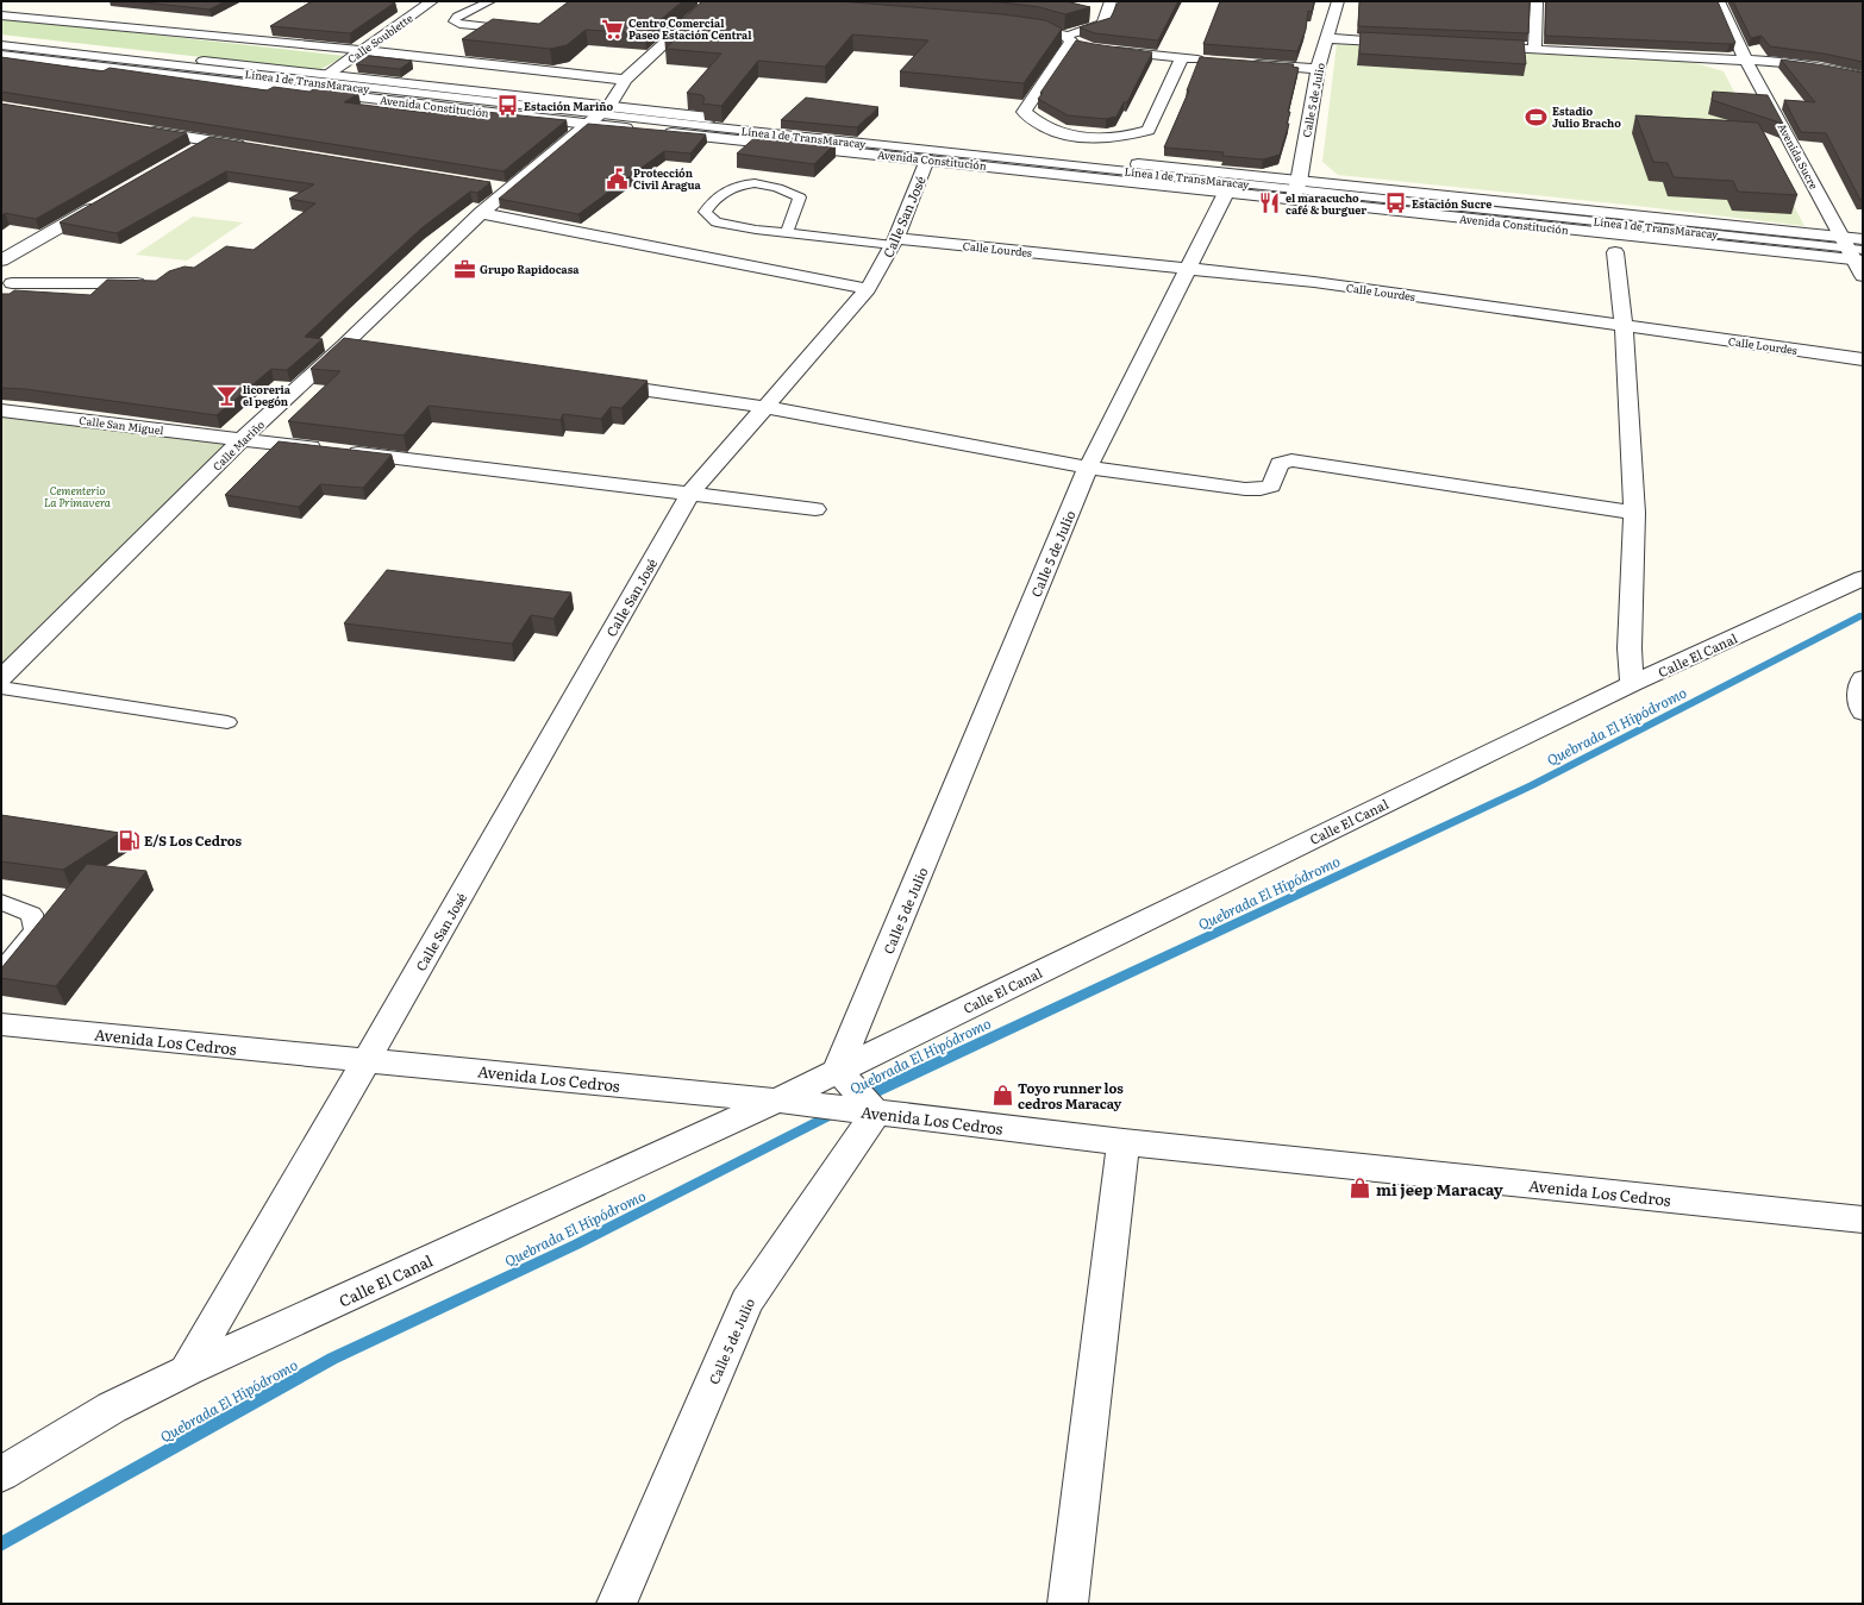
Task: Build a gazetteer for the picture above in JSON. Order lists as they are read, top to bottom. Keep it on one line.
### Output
{"streets":{"street":["Calle Soublette","Calle 5 de Julio","Avenida Constitución","Avenida Sucre","Calle San José","Calle Lourdes","Calle San Miguel","Calle Mariño","Calle El Canal","Avenida Los Cedros"],"lane":["Línea 1 de TransMaracay"]},"crossings":[["Calle Soublette","Avenida Constitución"],["Línea 1 de TransMaracay","Avenida Constitución"],["Línea 1 de TransMaracay","Calle Mariño"],["Calle 5 de Julio","Avenida Constitución"],["Calle 5 de Julio","Calle Lourdes"],["Calle 5 de Julio","Calle El Canal"],["Calle 5 de Julio","Avenida Los Cedros"],["Avenida Constitución","Avenida Sucre"],["Avenida Constitución","Calle San José"],["Avenida Constitución","Calle Mariño"],["Calle San José","Calle Lourdes"],["Calle San José","Calle San Miguel"],["Calle San José","Calle El Canal"],["Calle San José","Avenida Los Cedros"],["Calle San Miguel","Calle Mariño"],["Calle El Canal","Avenida Los Cedros"]],"water":["Quebrada El Hipódromo"],"parks":["Cementerio La Primavera"],"places":{"supermarket":["Centro Comercial Paseo Estación Central"],"bus stop":["Estación Mariño","Estación Sucre"],"sports":["Estadio Julio Bracho"],"public building":["Protección Civil Aragua"],"restaurant":["el maracucho café & burguer"],"office":["Grupo Rapidocasa"],"bar":["licoreria el pegón"],"fuel station":["E/S Los Cedros"],"shop":["Toyo runner los cedros Maracay","mi jeep Maracay"]}}
